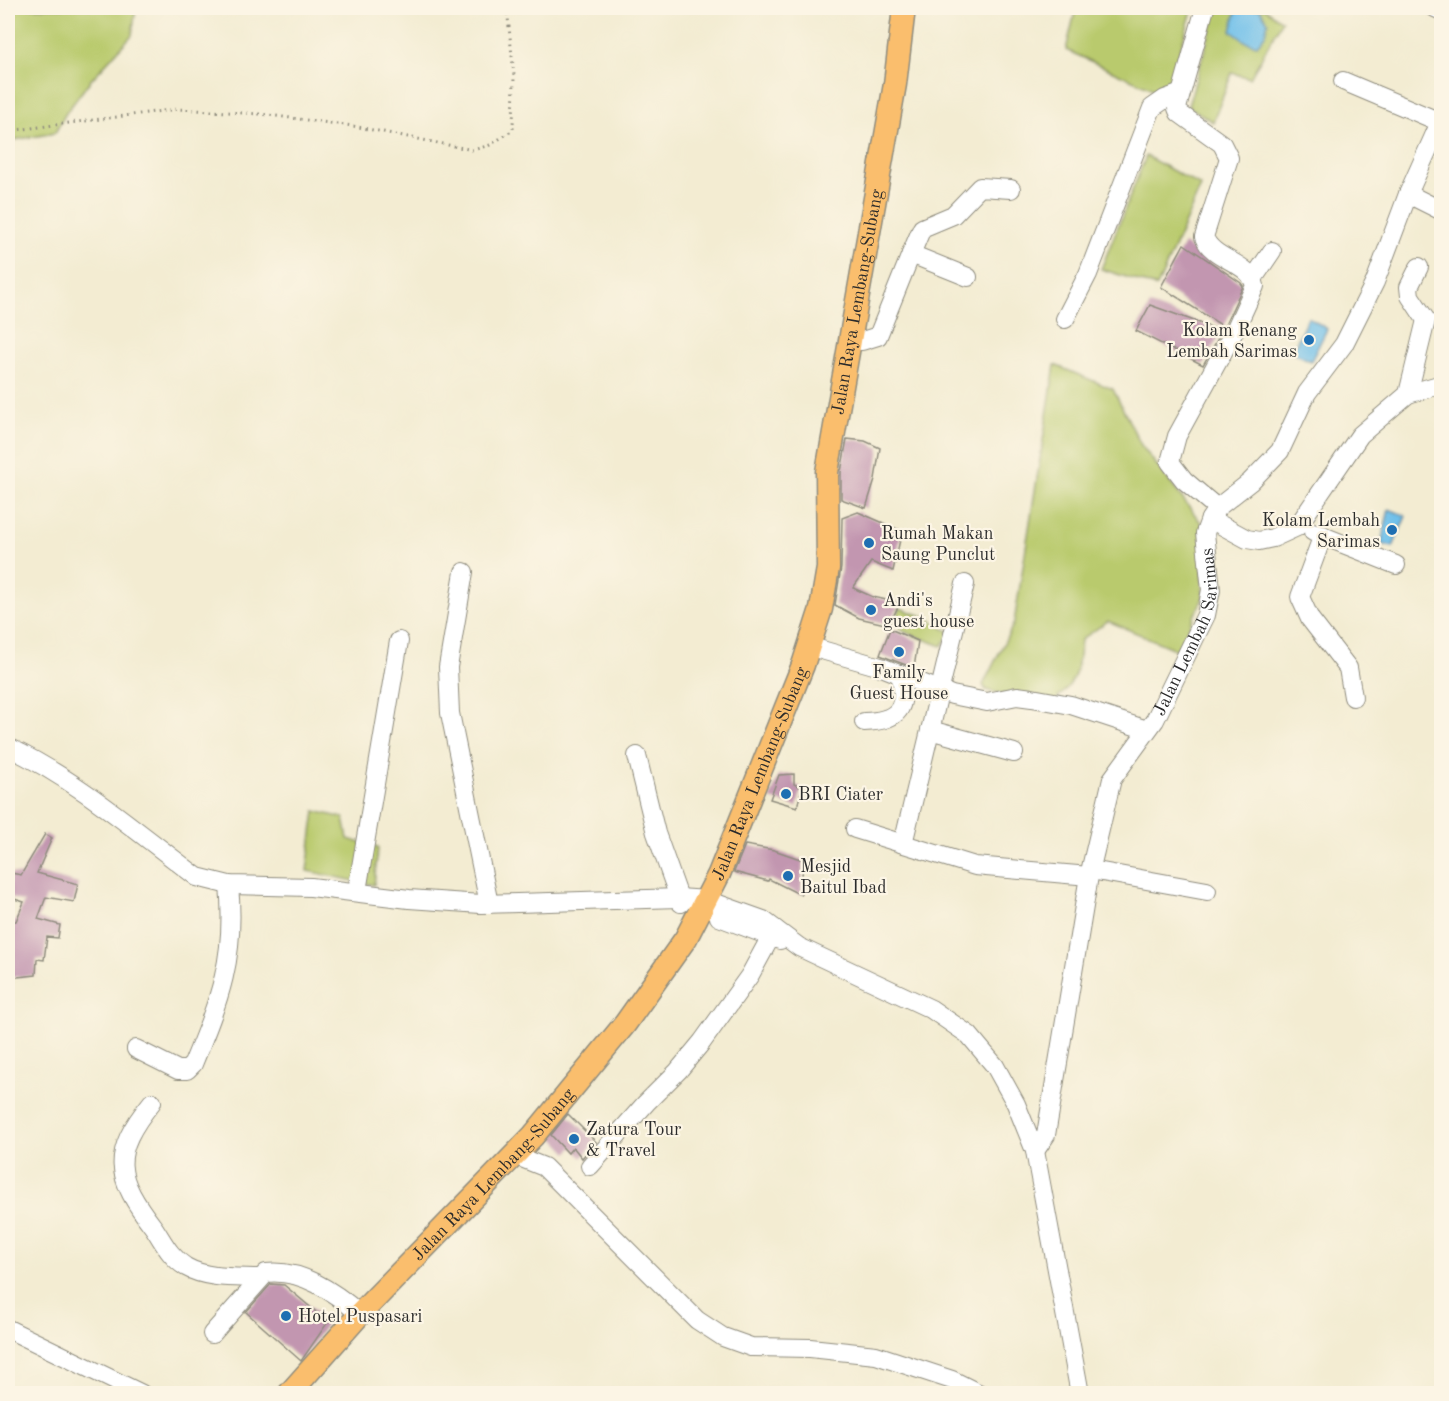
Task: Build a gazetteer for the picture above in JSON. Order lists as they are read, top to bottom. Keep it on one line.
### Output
{"streets":{"main road":["Jalan Raya Lembang-Subang"],"street":["Jalan Lembah Sarimas"]},"places":["Kolam Renang Lembah Sarimas","Kolam Lembah Sarimas","Rumah Makan Saung Punclut","Andi's guest house","Family Guest House","BRI Ciater","Mesjid Baitul Ibad","Zatura Tour & Travel","Hotel Puspasari"]}
